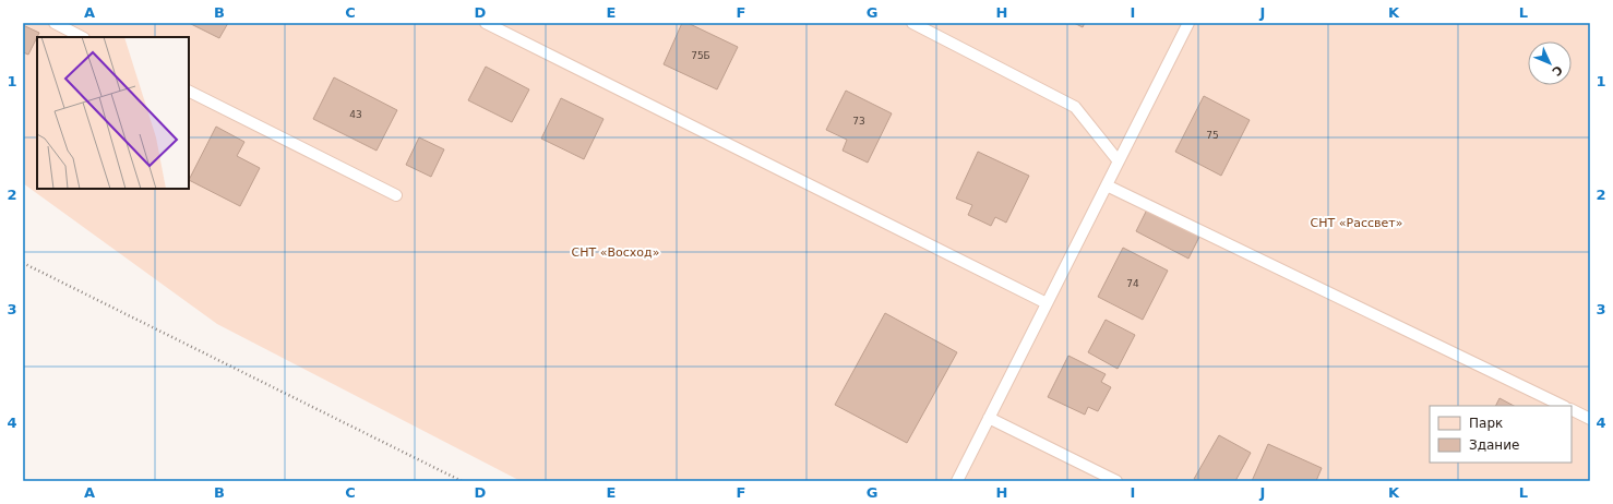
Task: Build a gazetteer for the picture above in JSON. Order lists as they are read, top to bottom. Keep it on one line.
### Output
{"parks":["СНТ «Рассвет»","СНТ «Восход»"],"house_numbers":["75Б","43","73","75","74"],"legend":["Парк","Здание"],"north":"bottom right","grid":{"columns":["A","B","C","D","E","F","G","H","I","J","K","L"],"rows":["1","2","3","4"]}}
